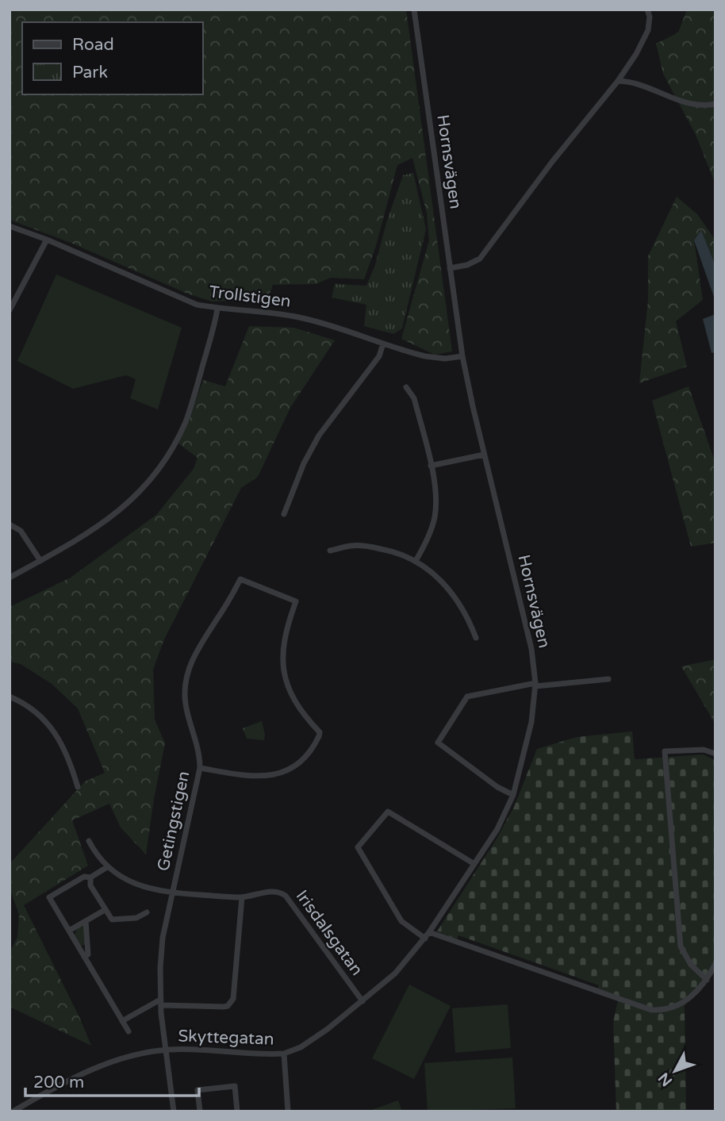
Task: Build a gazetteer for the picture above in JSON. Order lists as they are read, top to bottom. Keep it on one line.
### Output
{"streets":{"street":["Hornsvägen","Trollstigen","Getingstigen","Irisdalsgatan","Skyttegatan"]},"crossings":[["Hornsvägen","Trollstigen"],["Hornsvägen","Irisdalsgatan"],["Hornsvägen","Skyttegatan"],["Getingstigen","Irisdalsgatan"],["Getingstigen","Skyttegatan"]],"legend":["Road","Park"],"scale_bar":"200 m","north":"bottom left"}
